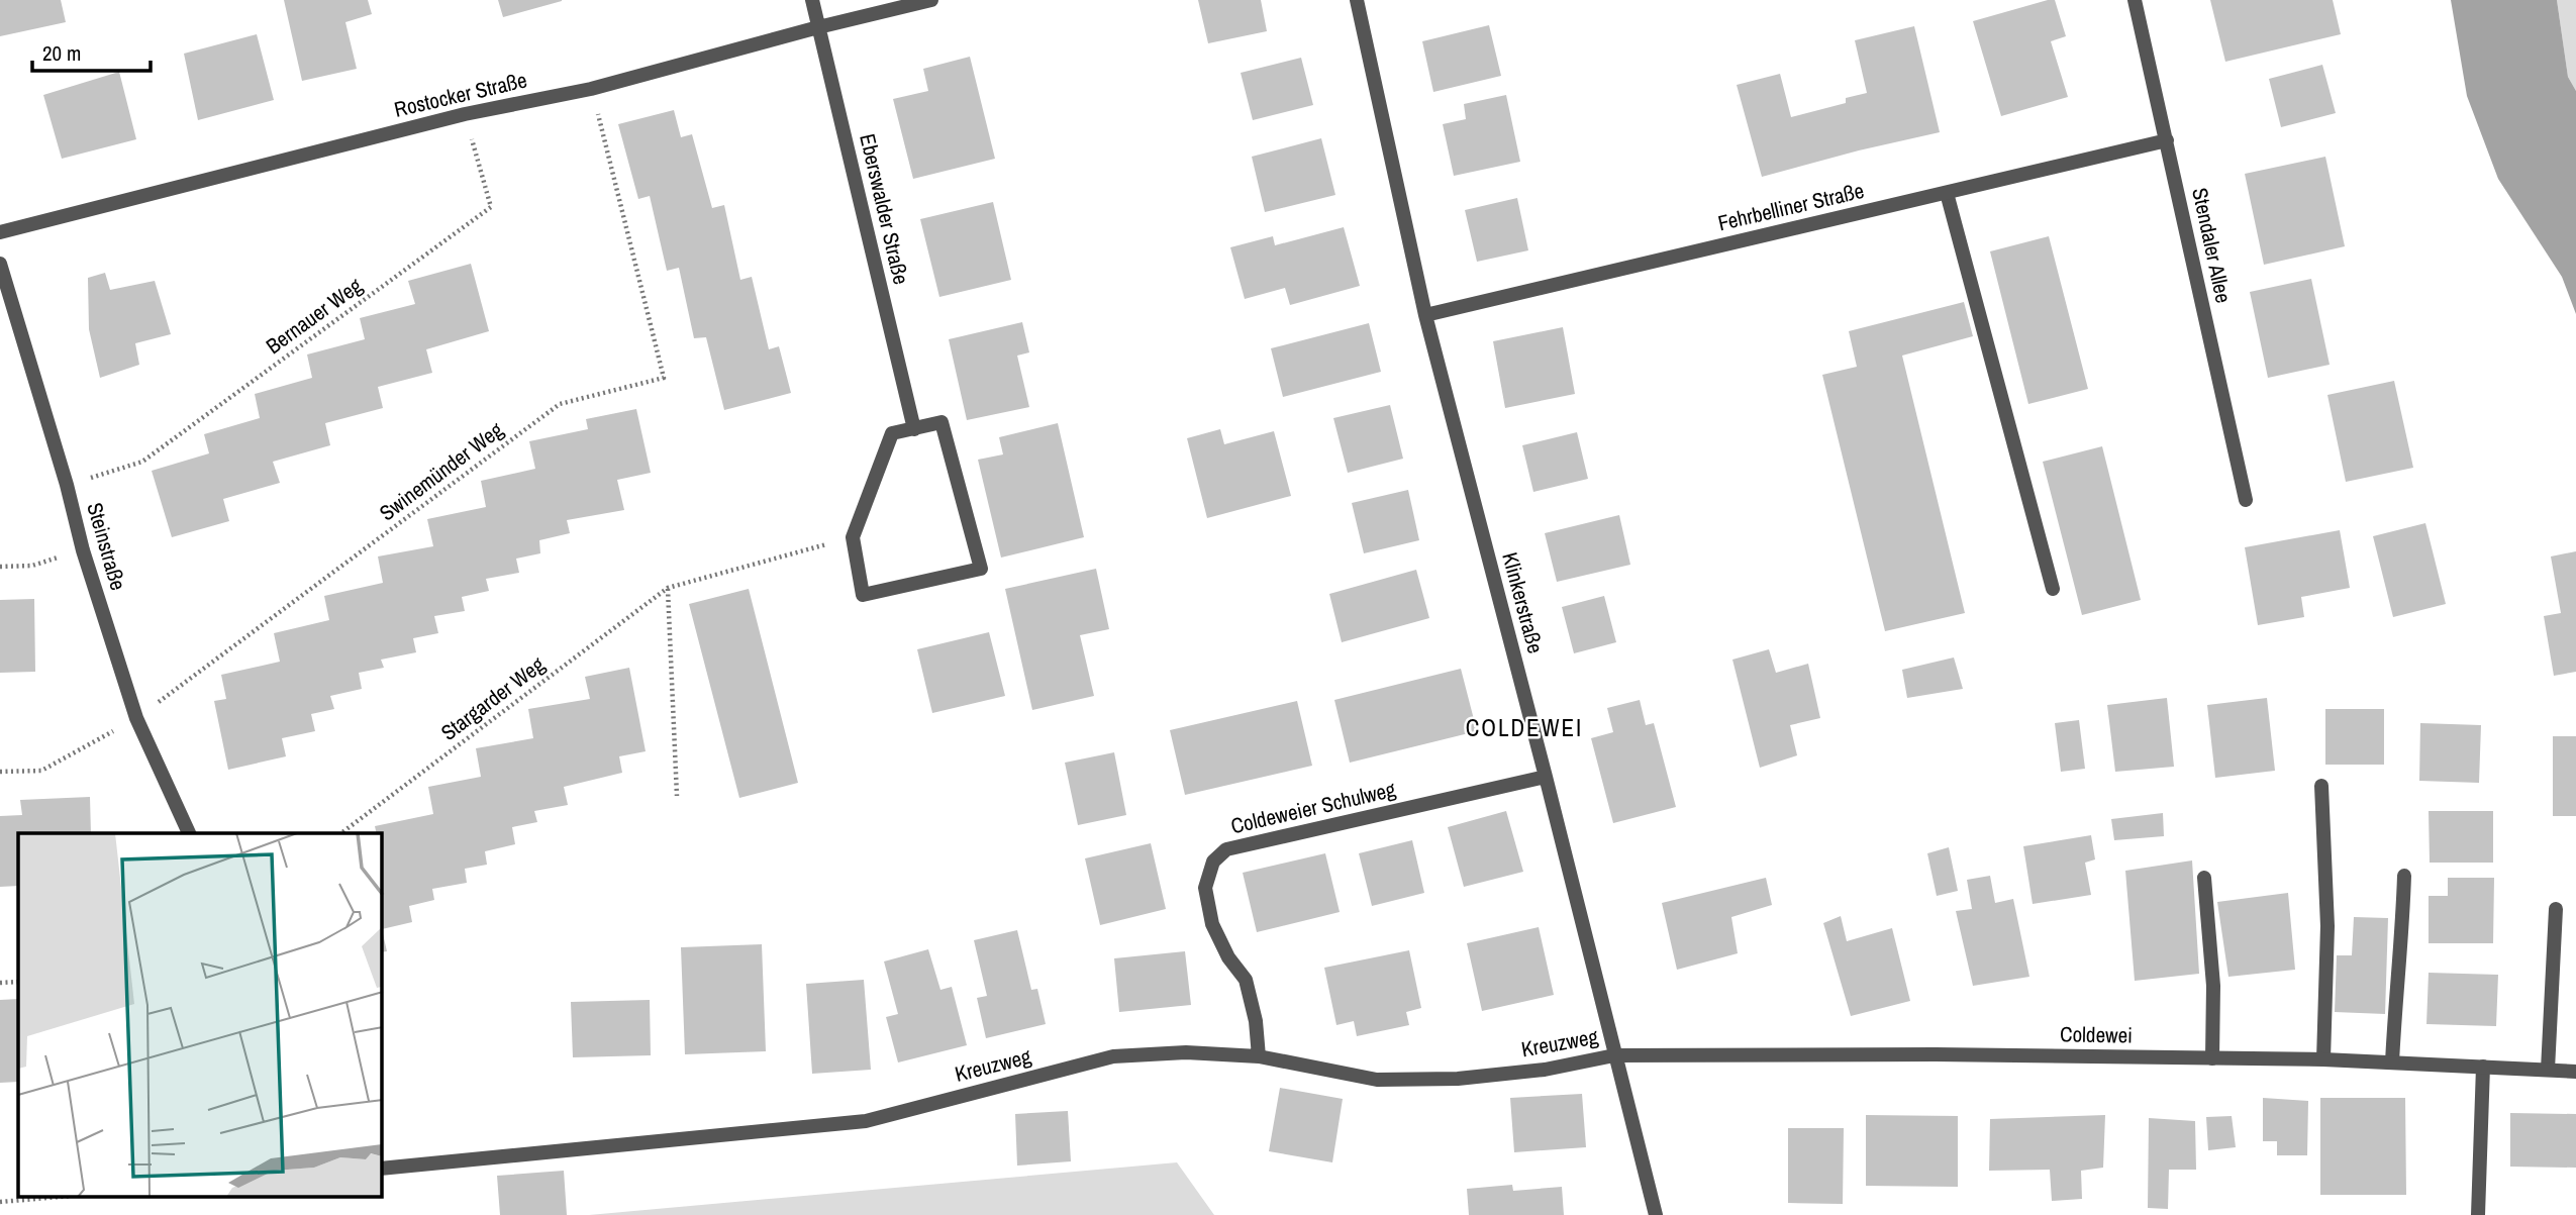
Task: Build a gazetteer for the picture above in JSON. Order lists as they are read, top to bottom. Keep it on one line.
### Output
{"streets":{"street":["Rostocker Straße","Fehrbelliner Straße","Eberswalder Straße","Stendaler Allee","Steinstraße","Klinkerstraße","Coldeweier Schulweg","Coldewei","Kreuzweg"],"path":["Bernauer Weg","Swinemünder Weg","Stargarder Weg"]},"crossings":[["Rostocker Straße","Eberswalder Straße"],["Rostocker Straße","Bernauer Weg"],["Rostocker Straße","Swinemünder Weg"],["Fehrbelliner Straße","Stendaler Allee"],["Fehrbelliner Straße","Klinkerstraße"],["Bernauer Weg","Steinstraße"],["Swinemünder Weg","Steinstraße"],["Klinkerstraße","Coldeweier Schulweg"],["Klinkerstraße","Coldewei"],["Klinkerstraße","Kreuzweg"],["Coldeweier Schulweg","Kreuzweg"],["Coldewei","Kreuzweg"]],"districts":["COLDEWEI"],"scale_bar":"20 m"}
